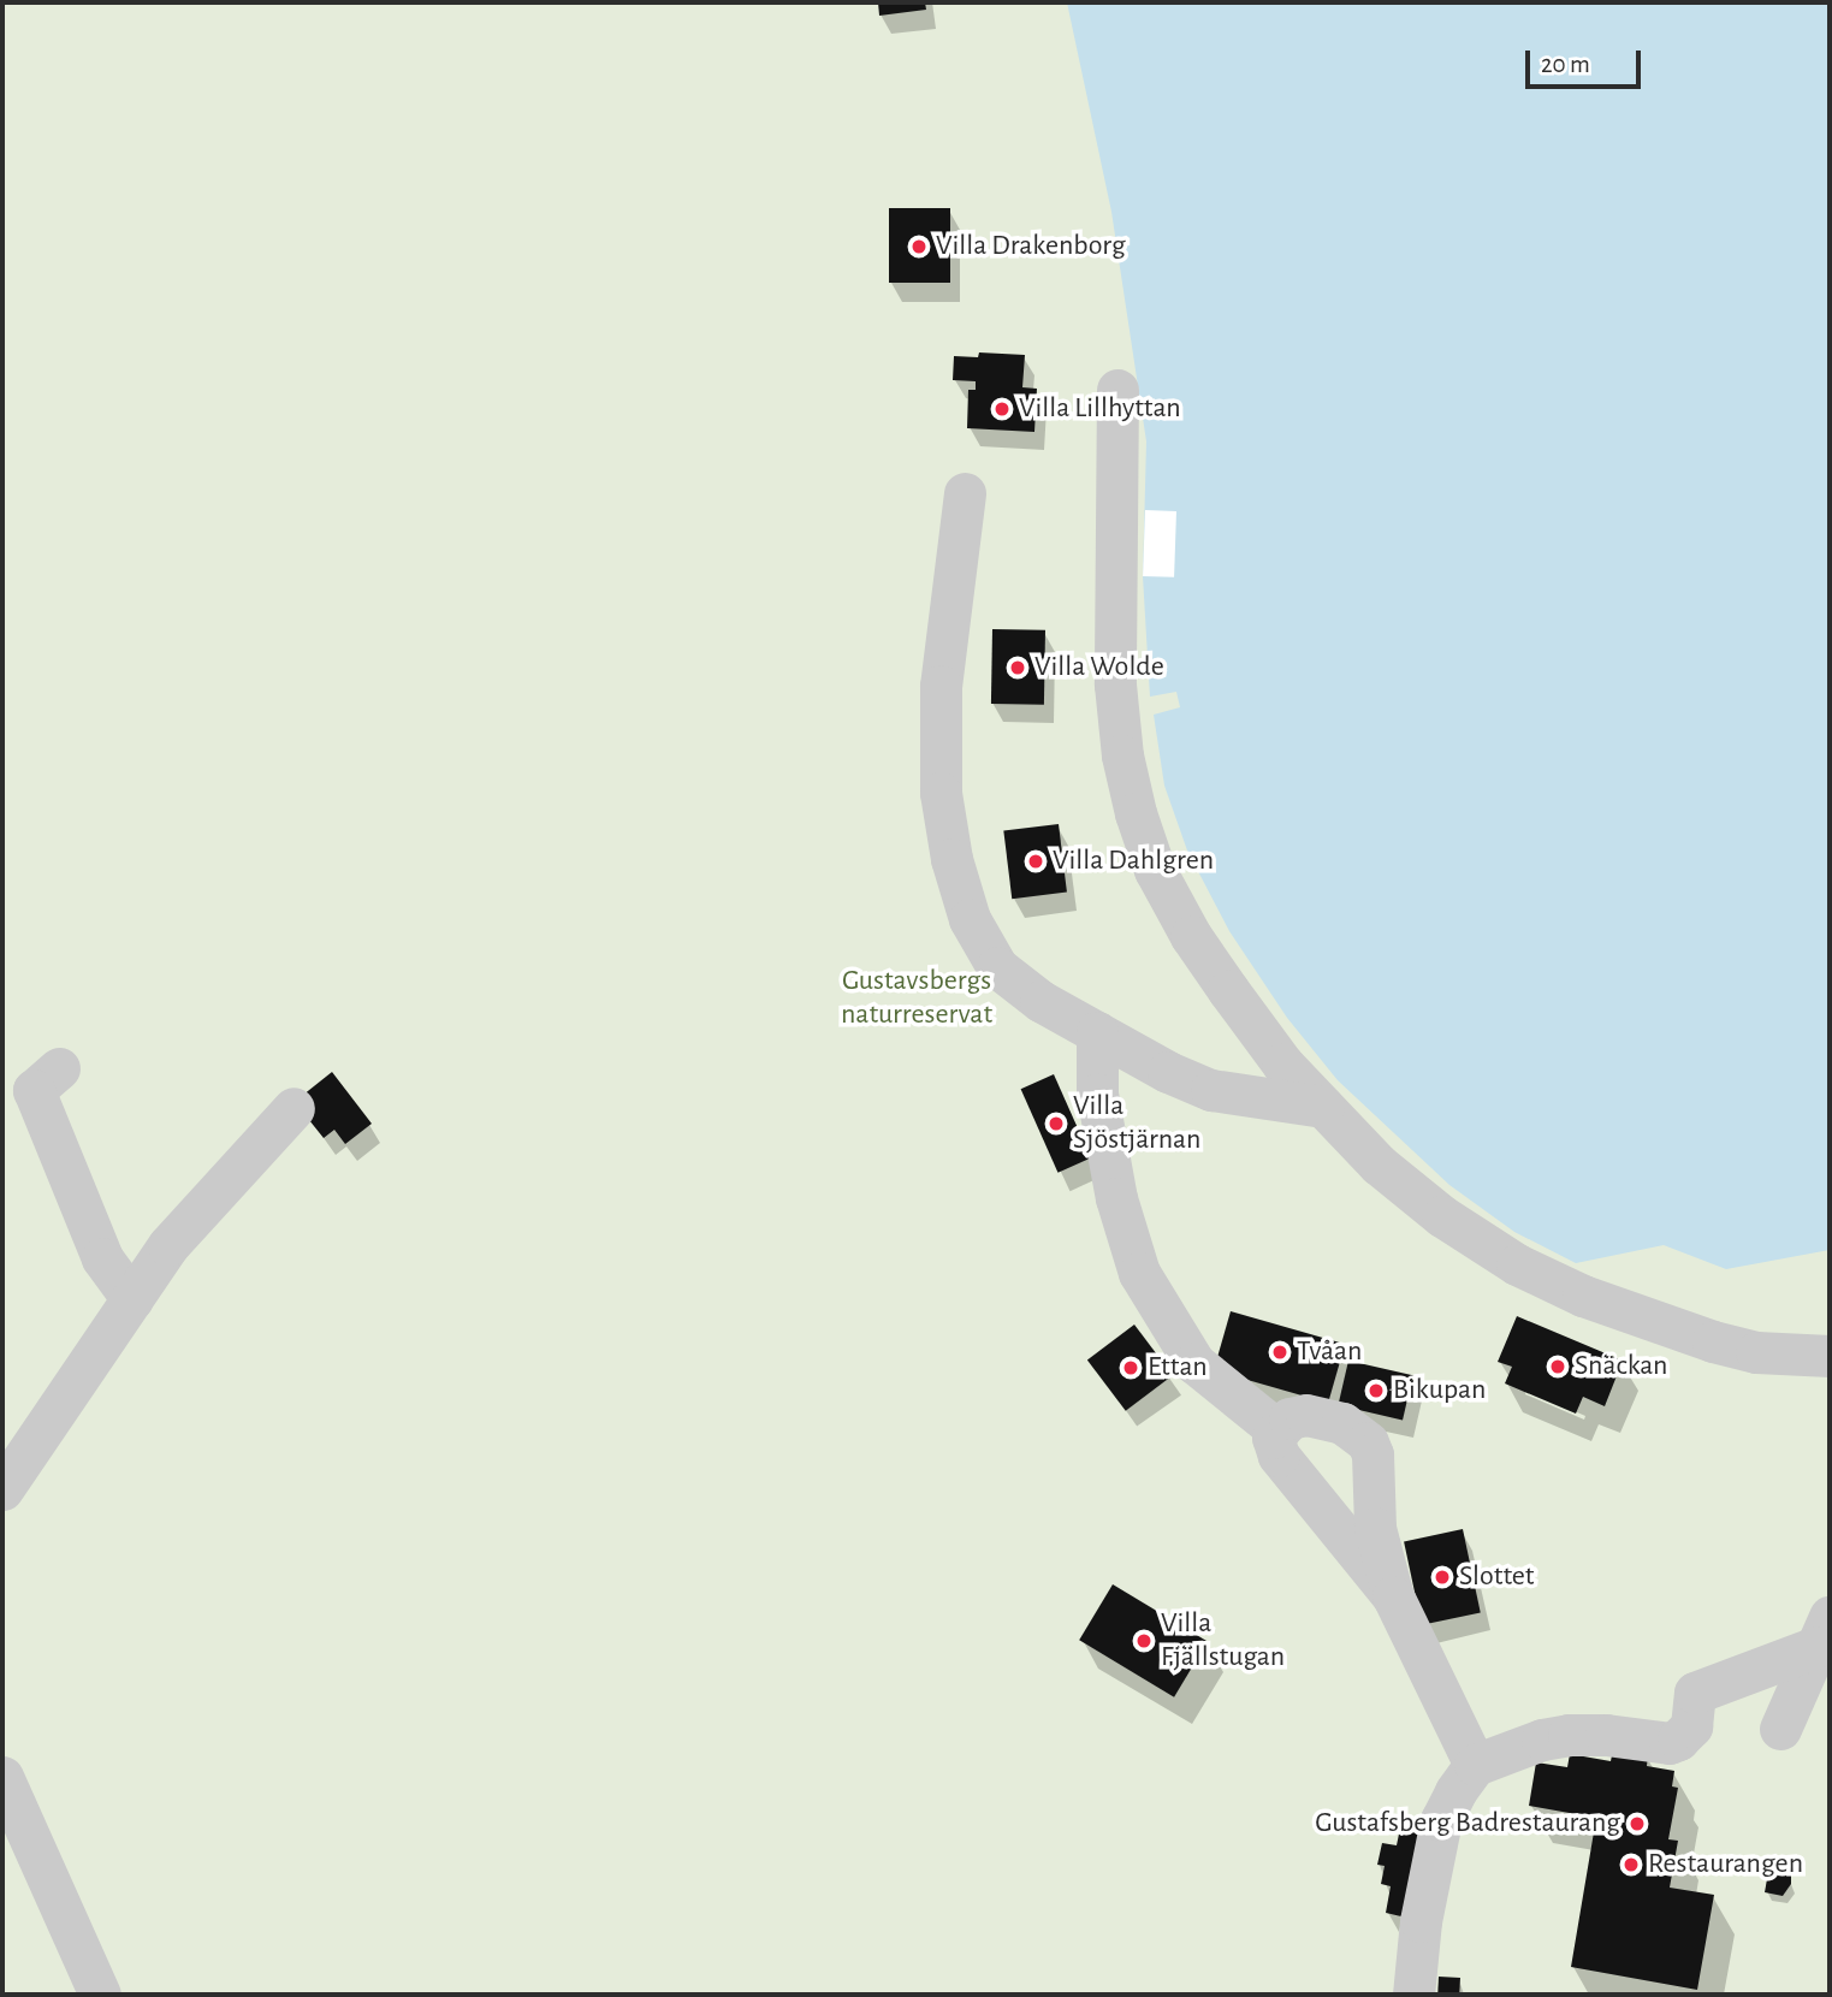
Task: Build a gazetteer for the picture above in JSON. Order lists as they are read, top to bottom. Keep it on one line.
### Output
{"parks":["Gustavsbergs naturreservat"],"places":["Villa Drakenborg","Villa Lillhyttan","Villa Wolde","Villa Dahlgren","Villa Sjöstjärnan","Tvåan","Snäckan","Ettan","Bikupan","Slottet","Villa Fjällstugan","Gustafsberg Badrestaurang","Restaurangen"],"scale_bar":"20 m"}
